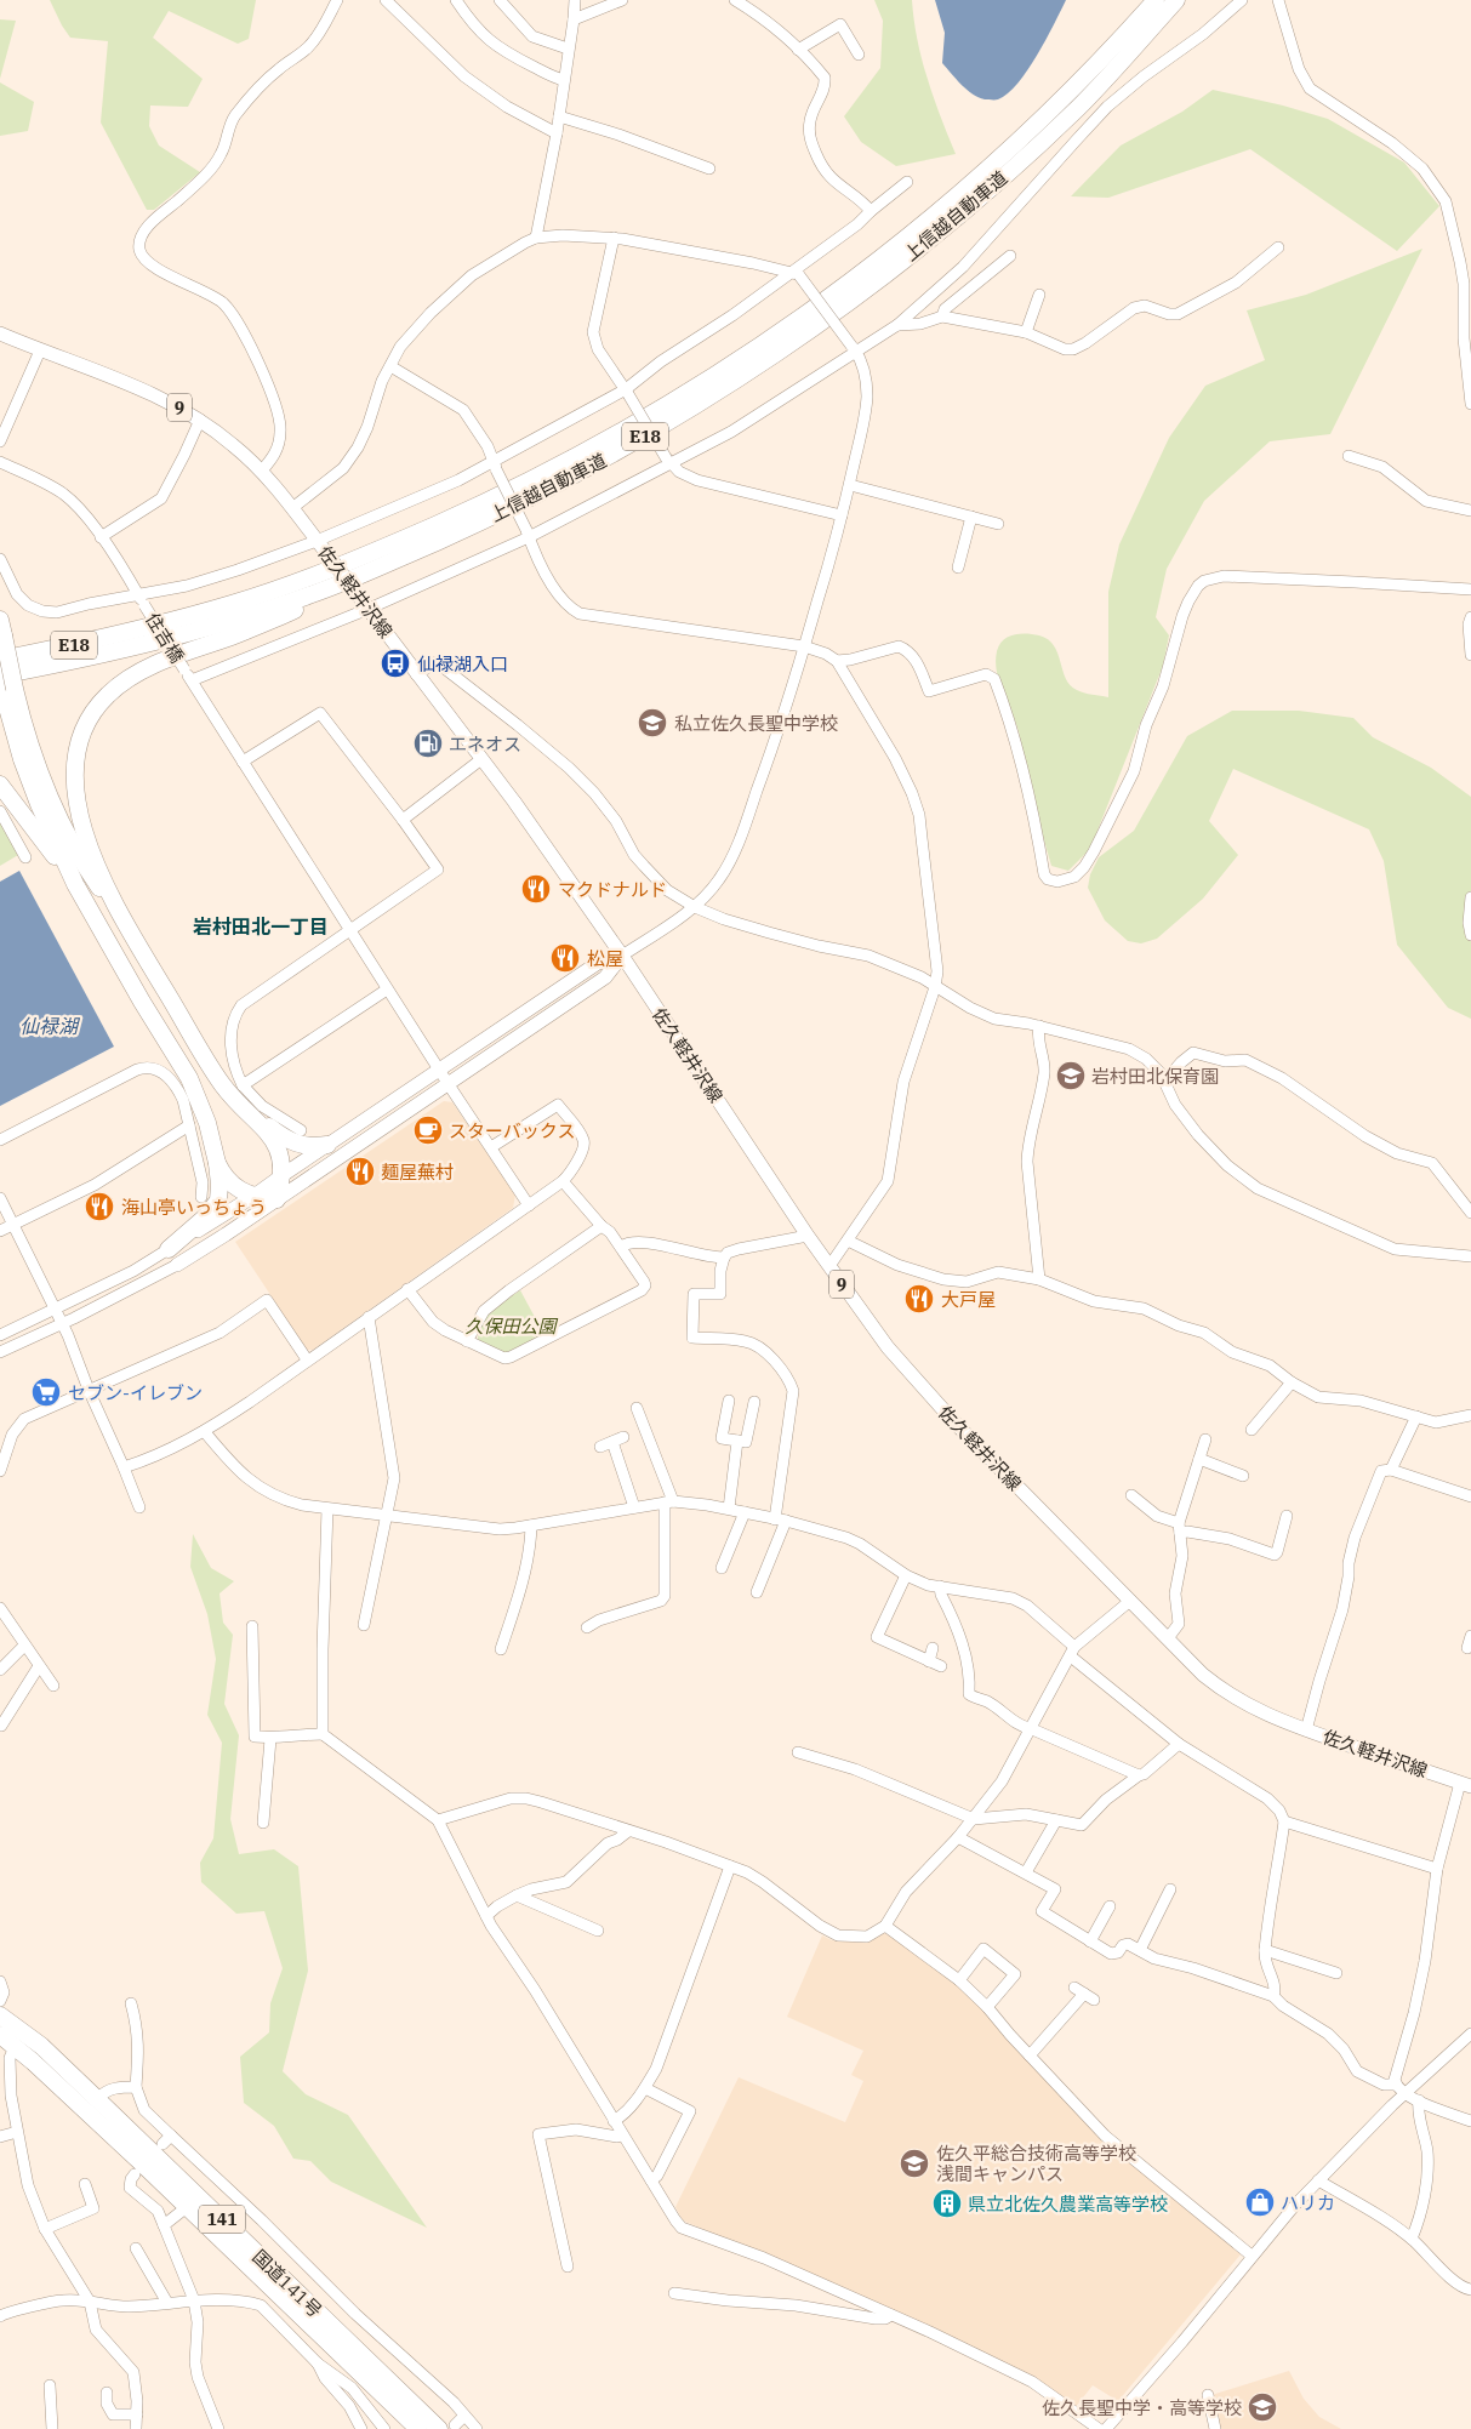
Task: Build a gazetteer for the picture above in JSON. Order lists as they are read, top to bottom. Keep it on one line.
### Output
{"streets":{"highway":["上信越自動車道","E18","141","国道141号"],"main road":["9","佐久軽井沢線"],"street":["住吉橋"]},"districts":["岩村田北一丁目"],"water":["仙禄湖"],"parks":["久保田公園"],"places":{"bus stop":["仙禄湖入口"],"school or university":["私立佐久長聖中学校","岩村田北保育園","佐久平総合技術高等学校 浅間キャンパス","佐久長聖中学・高等学校"],"fuel station":["エネオス"],"restaurant":["マクドナルド","松屋","麺屋蕪村","海山亭いっちょう","大戸屋"],"cafe":["スターバックス"],"supermarket":["セブン-イレブン"],"shop":["ハリカ"],"building":["県立北佐久農業高等学校"]}}
